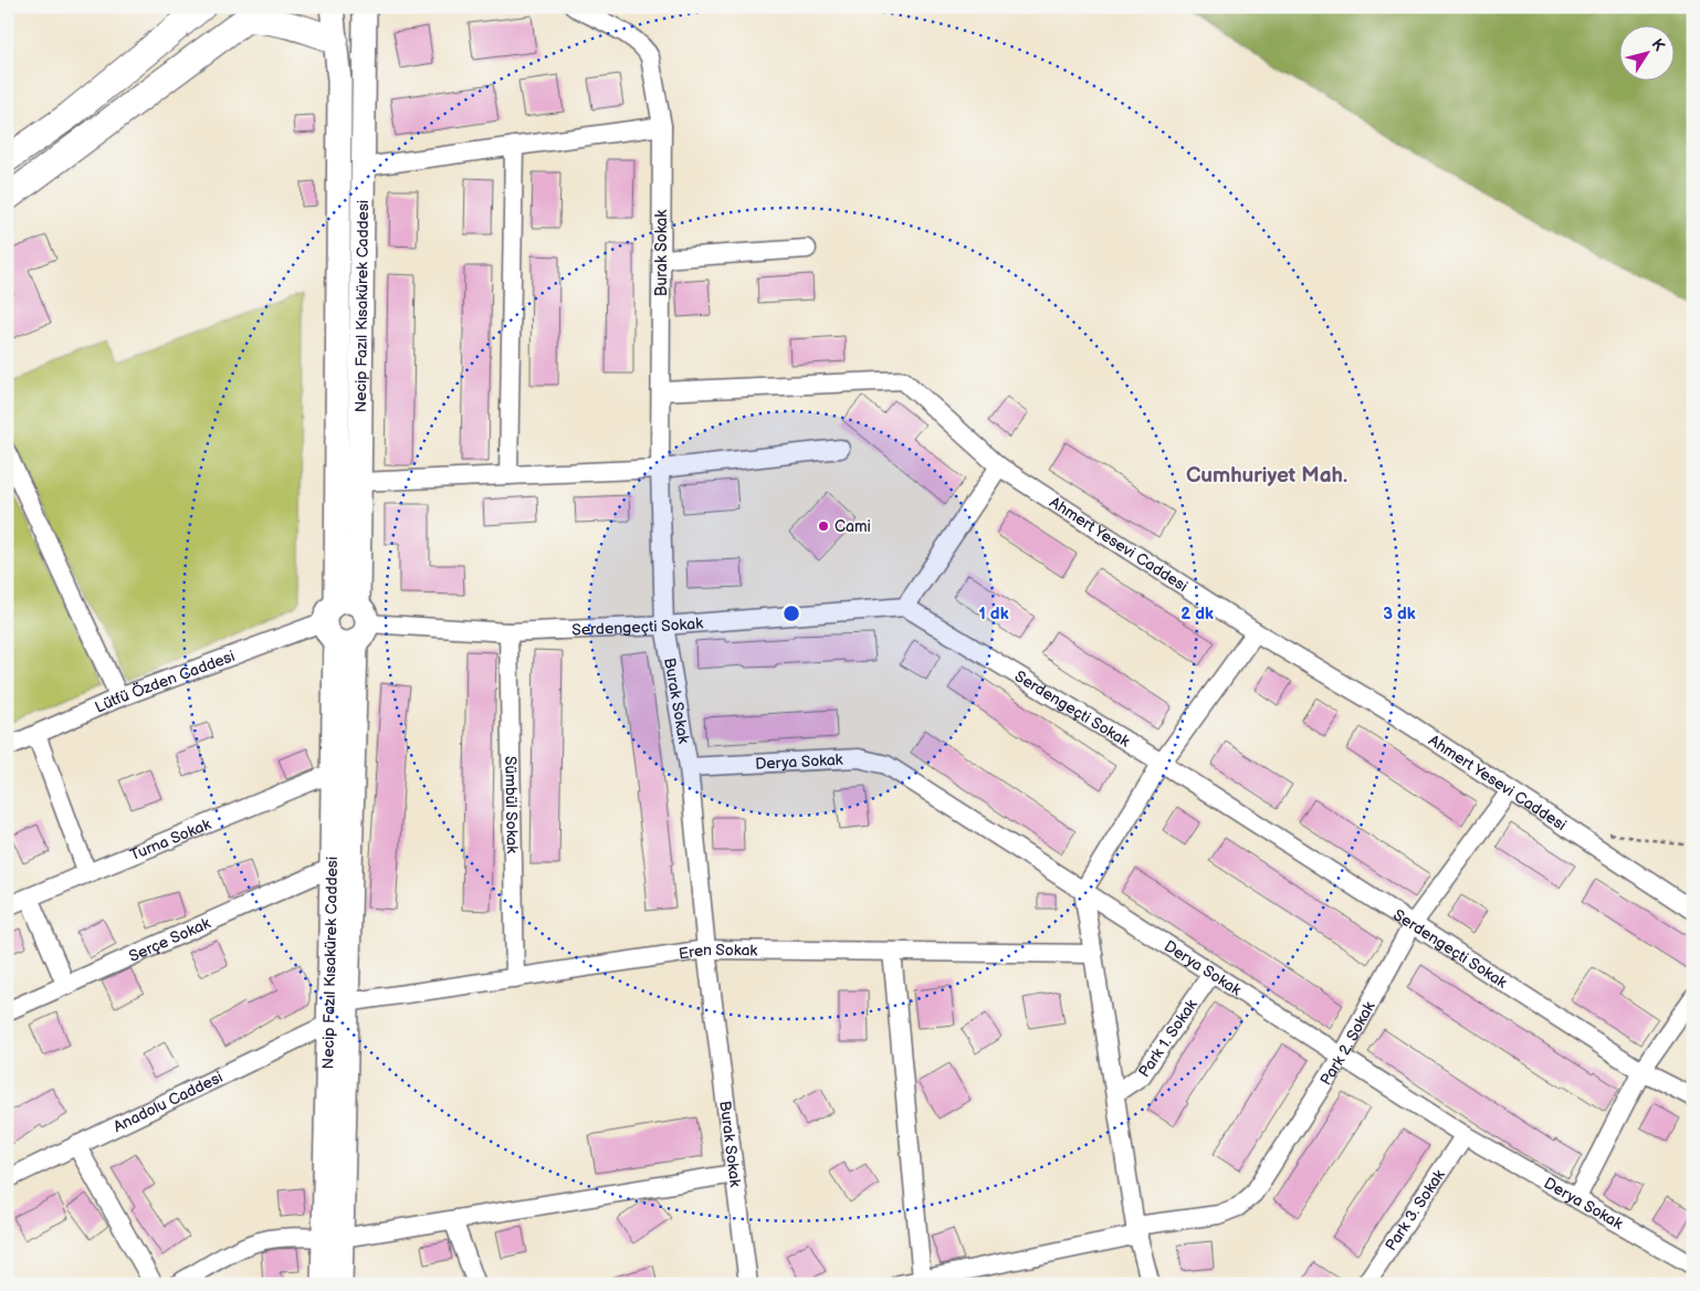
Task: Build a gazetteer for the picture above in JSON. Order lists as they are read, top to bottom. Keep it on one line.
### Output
{"streets":{"street":["Burak Sokak","Necip Fazıl Kısakürek Caddesi","Ahmert Yesevi Caddesi","Serdengeçti Sokak","Lütfü Özden Caddesi","Derya Sokak","Sümbül Sokak","Turna Sokak","Serçe Sokak","Eren Sokak","Park 1. Sokak","Park 2. Sokak","Anadolu Caddesi","Park 3. Sokak"]},"crossings":[["Burak Sokak","Ahmert Yesevi Caddesi"],["Burak Sokak","Serdengeçti Sokak"],["Burak Sokak","Derya Sokak"],["Burak Sokak","Eren Sokak"],["Necip Fazıl Kısakürek Caddesi","Serdengeçti Sokak"],["Necip Fazıl Kısakürek Caddesi","Lütfü Özden Caddesi"],["Necip Fazıl Kısakürek Caddesi","Turna Sokak"],["Necip Fazıl Kısakürek Caddesi","Serçe Sokak"],["Necip Fazıl Kısakürek Caddesi","Eren Sokak"],["Necip Fazıl Kısakürek Caddesi","Anadolu Caddesi"],["Ahmert Yesevi Caddesi","Park 2. Sokak"],["Serdengeçti Sokak","Lütfü Özden Caddesi"],["Serdengeçti Sokak","Sümbül Sokak"],["Serdengeçti Sokak","Park 2. Sokak"],["Derya Sokak","Park 1. Sokak"],["Derya Sokak","Park 2. Sokak"],["Derya Sokak","Park 3. Sokak"],["Sümbül Sokak","Eren Sokak"]],"districts":["Cumhuriyet Mah."],"places":["Cami"],"north":"top right","rings":["1 dk","2 dk","3 dk"]}
